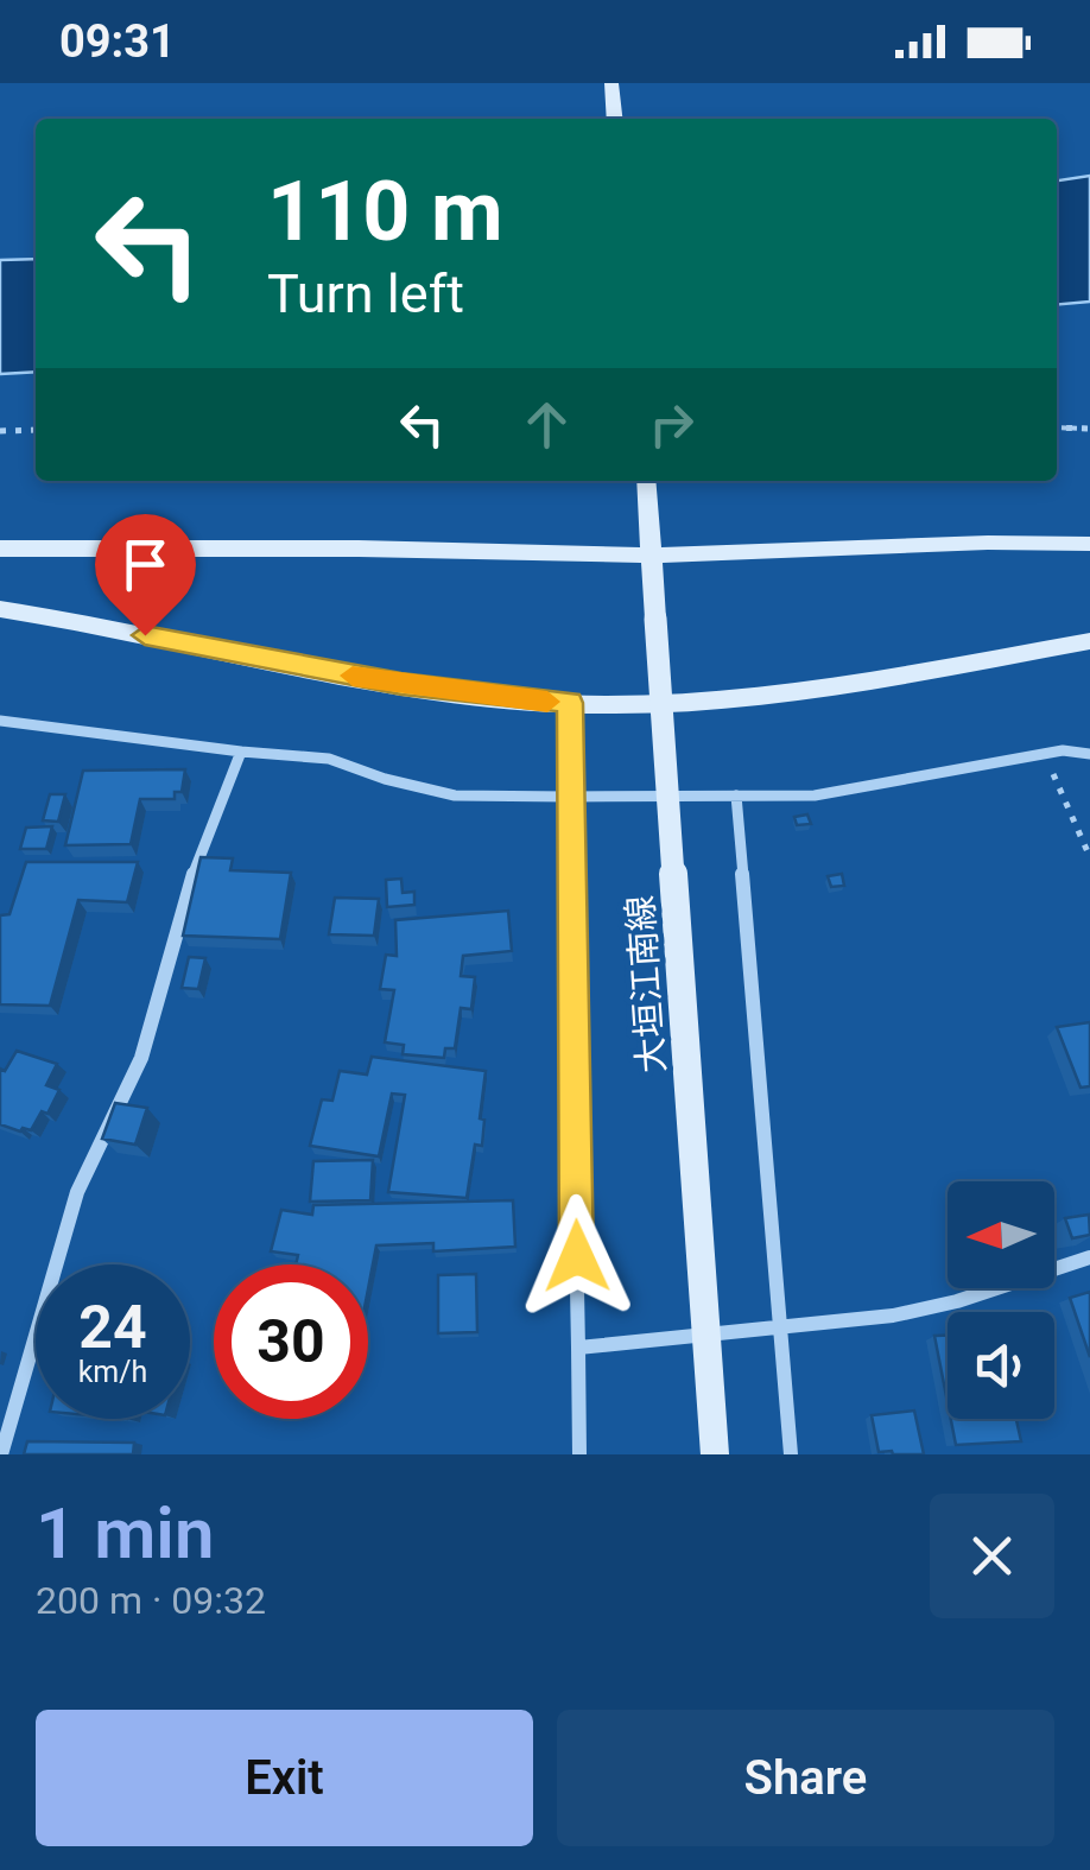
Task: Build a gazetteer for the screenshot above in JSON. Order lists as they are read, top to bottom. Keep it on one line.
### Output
{"streets":{"main road":["大垣江南線"]},"north":"left","page":{"status":"09:31","turn":["110 m","Turn left"],"speed":"24 km/h","limit":"30","heading":["1 min","200 m · 09:32"],"buttons":["Exit","Share"]}}
